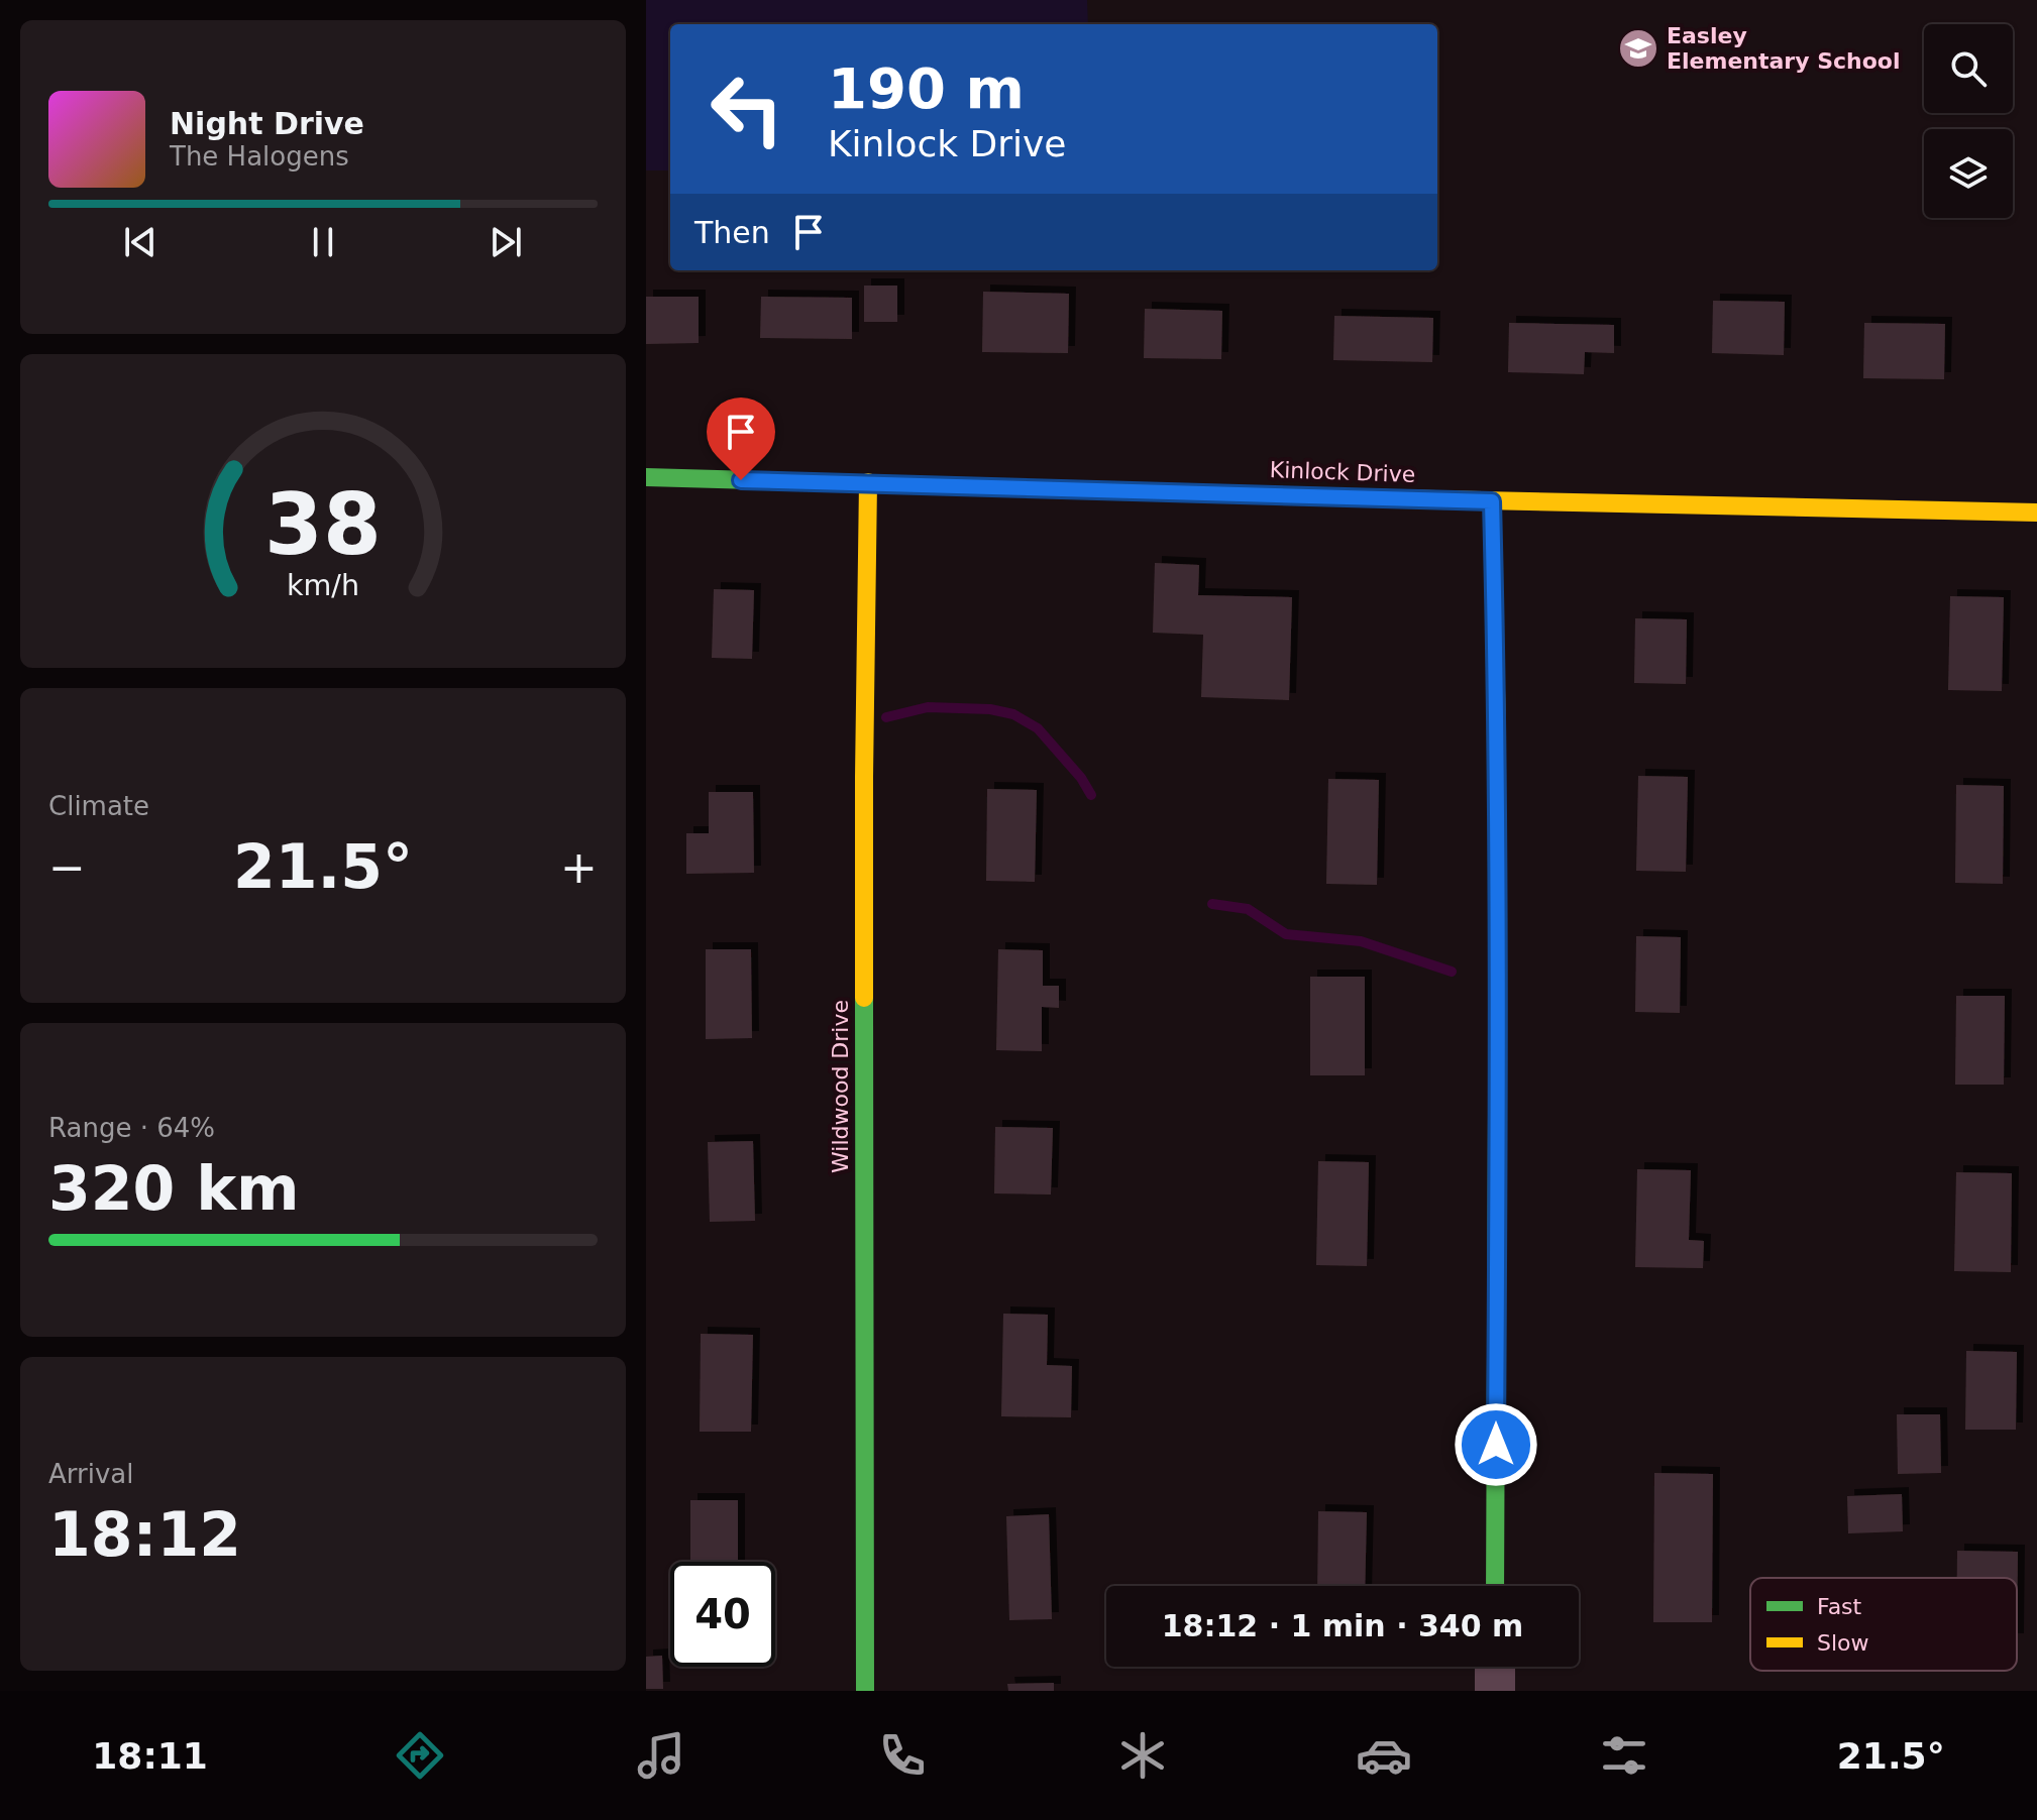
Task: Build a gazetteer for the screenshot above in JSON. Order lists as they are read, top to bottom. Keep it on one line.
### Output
{"streets":{"street":["Kinlock Drive","Wildwood Drive"]},"crossings":[["Kinlock Drive","Wildwood Drive"]],"places":{"school or university":["Easley Elementary School"]},"legend":["Fast","Slow"],"page":{"turn":["190 m","Kinlock Drive"],"song":["Night Drive","The Halogens"],"then":"Then","tile":["Climate",["Range · 64%","320 km"],["Arrival","18:12"]],"heat":["−","21.5°","+"],"limit":"40","trip":"18:12 · 1 min · 340 m","tabs":["18:11","21.5°"],"gauge":["38","km/h"]}}
